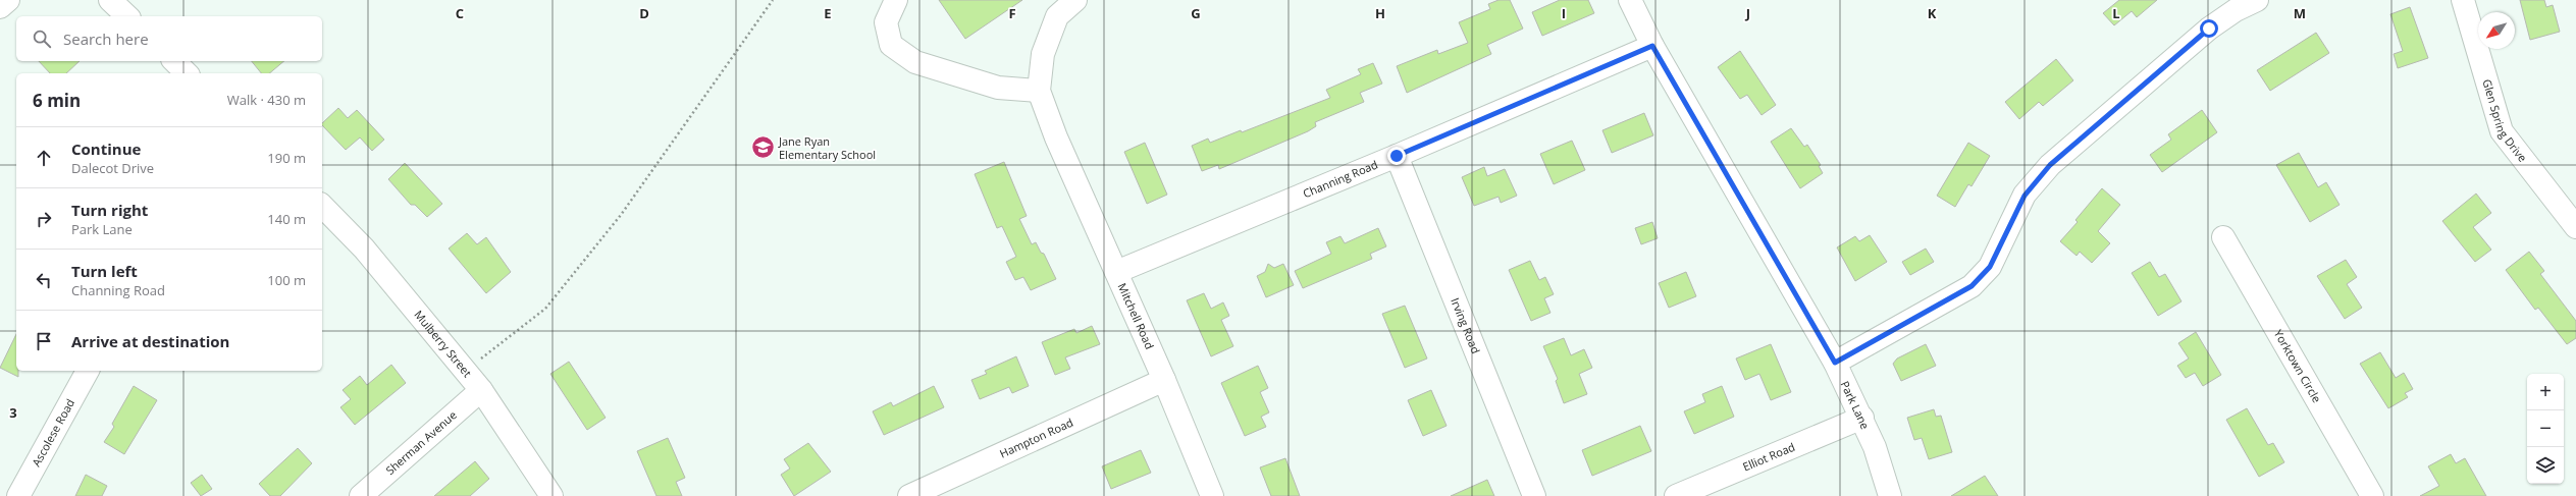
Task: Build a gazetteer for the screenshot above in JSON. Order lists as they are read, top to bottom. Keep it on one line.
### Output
{"streets":{"street":["Glen Spring Drive","Channing Road","Mitchell Road","Irving Road","Mulberry Street","Yorktown Circle","Park Lane","Ascolese Road","Hampton Road","Sherman Avenue","Elliot Road"]},"crossings":[["Channing Road","Mitchell Road"],["Channing Road","Irving Road"],["Channing Road","Park Lane"],["Mitchell Road","Hampton Road"],["Mulberry Street","Sherman Avenue"],["Park Lane","Elliot Road"]],"places":{"school or university":["Jane Ryan Elementary School"]},"north":"bottom left","page":{"search":"Search here","heading":["6 min","Walk · 430 m"],"list":[["Continue","Dalecot Drive","190 m"],["Turn right","Park Lane","140 m"],["Turn left","Channing Road","100 m"],"Arrive at destination"],"map_buttons":["+","−"]},"grid":{"columns":["C","D","E","F","G","H","I","J","K","L","M"],"rows":["3"]}}
